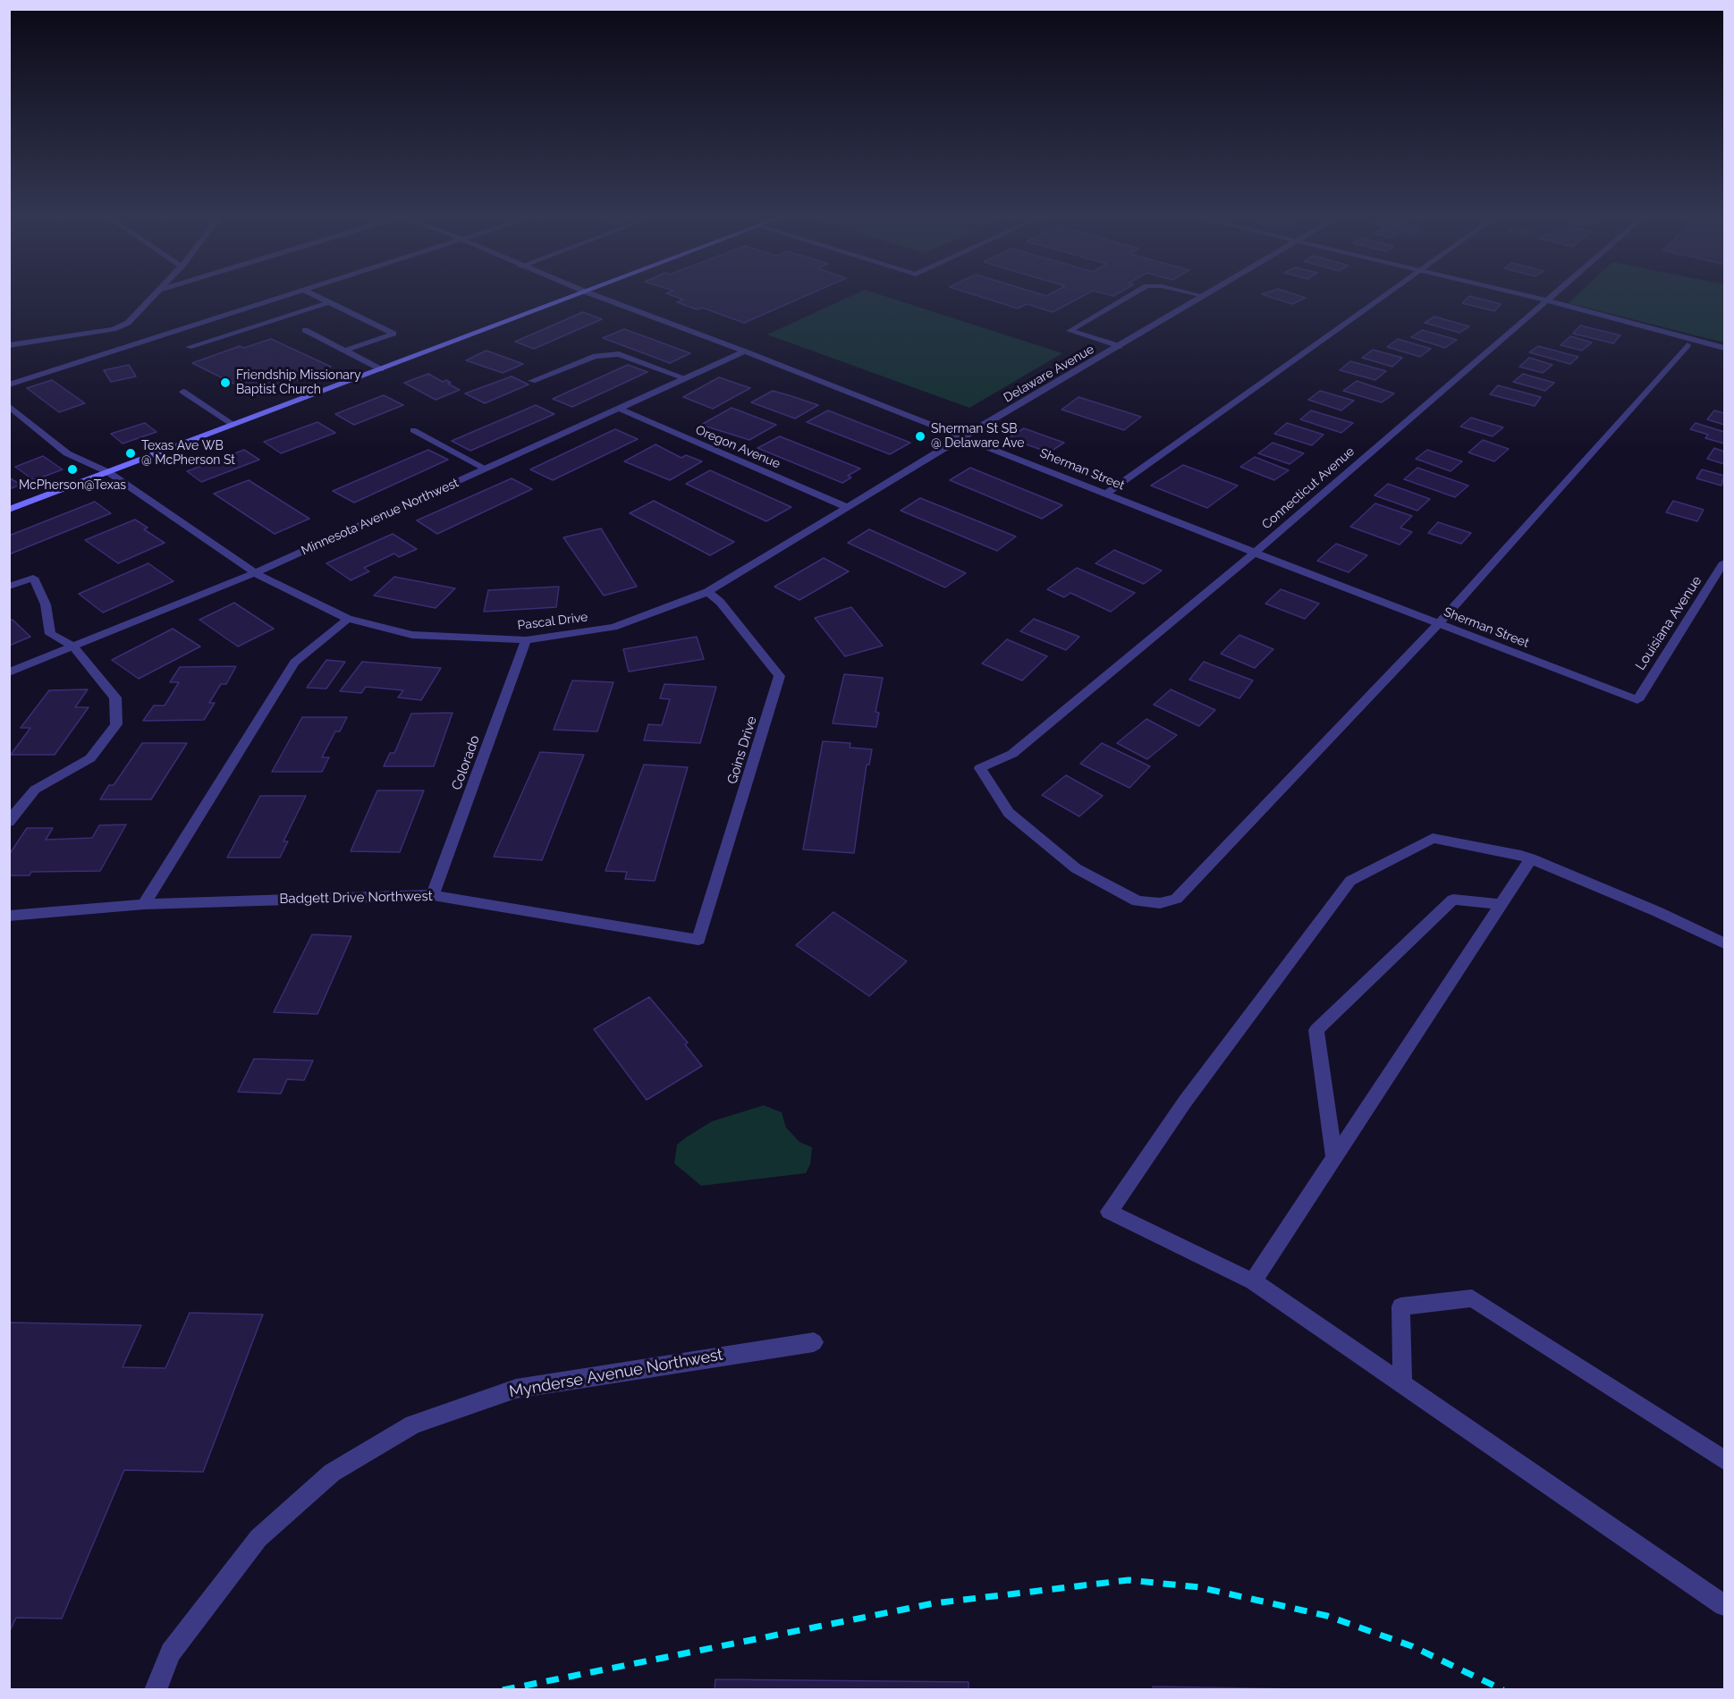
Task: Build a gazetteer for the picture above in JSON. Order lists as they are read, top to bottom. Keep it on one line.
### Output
{"streets":{"street":["Delaware Avenue","Oregon Avenue","Sherman Street","Connecticut Avenue","Minnesota Avenue Northwest","Pascal Drive","Louisiana Avenue","Goins Drive","Colorado","Badgett Drive Northwest","Mynderse Avenue Northwest"]},"crossings":[["Delaware Avenue","Sherman Street"],["Delaware Avenue","Pascal Drive"],["Oregon Avenue","Minnesota Avenue Northwest"],["Oregon Avenue","Pascal Drive"],["Sherman Street","Connecticut Avenue"],["Sherman Street","Minnesota Avenue Northwest"],["Sherman Street","Pascal Drive"],["Sherman Street","Louisiana Avenue"],["Minnesota Avenue Northwest","Pascal Drive"],["Pascal Drive","Goins Drive"],["Pascal Drive","Colorado"],["Goins Drive","Badgett Drive Northwest"],["Colorado","Badgett Drive Northwest"]],"places":["Friendship Missionary Baptist Church","Sherman St SB @ Delaware Ave","Texas Ave WB @ McPherson St","McPherson@Texas"]}
